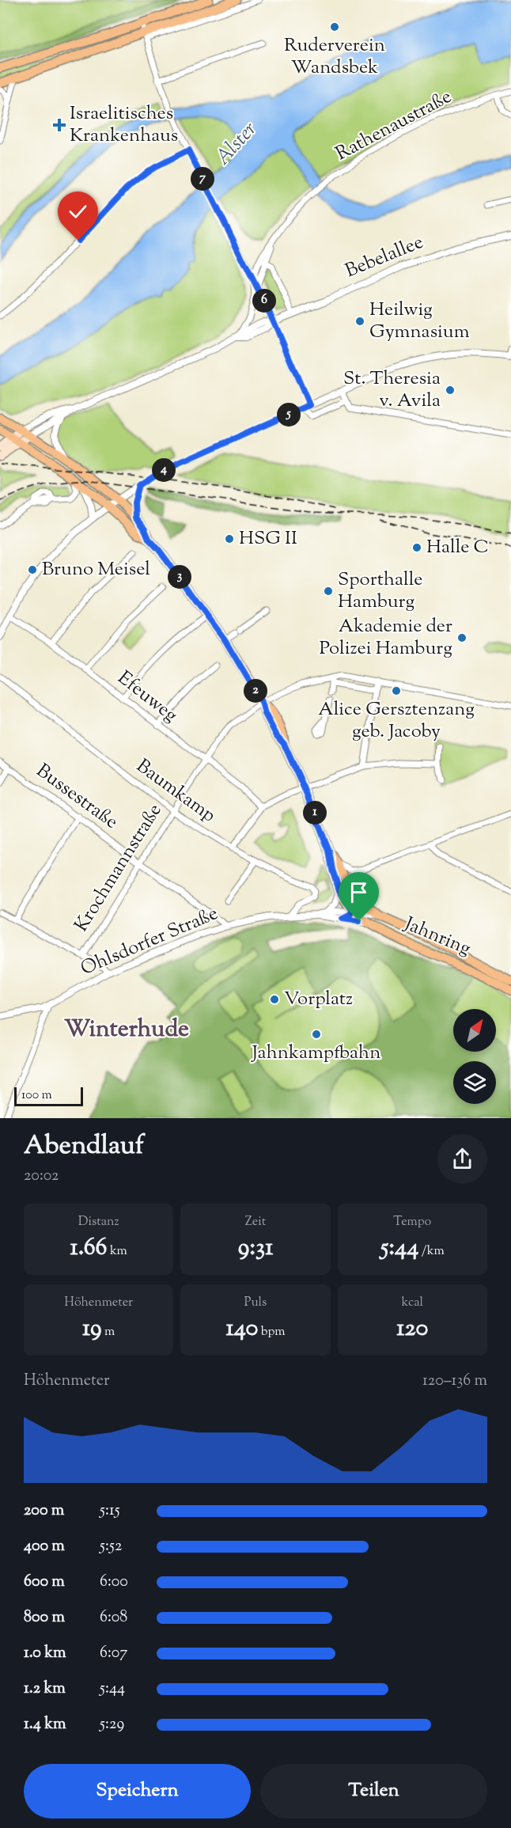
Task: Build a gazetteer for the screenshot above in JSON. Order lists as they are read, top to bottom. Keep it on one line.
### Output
{"streets":{"main road":["Bebelallee","Jahnring"],"street":["Rathenaustraße","Efeuweg","Baumkamp","Bussestraße","Krochmannstraße","Ohlsdorfer Straße"]},"crossings":[["Rathenaustraße","Bebelallee"],["Efeuweg","Krochmannstraße"],["Baumkamp","Krochmannstraße"],["Baumkamp","Ohlsdorfer Straße"],["Bussestraße","Krochmannstraße"],["Bussestraße","Ohlsdorfer Straße"],["Jahnring","Ohlsdorfer Straße"]],"districts":["Winterhude"],"water":["Alster"],"places":{"other":["Ruderverein Wandsbek","Heilwig Gymnasium","St. Theresia v. Avila","HSG II","Halle C","Bruno Meisel","Sporthalle Hamburg","Akademie der Polizei Hamburg","Alice Gersztenzang geb. Jacoby","Vorplatz","Jahnkampfbahn"],"health":["Israelitisches Krankenhaus"]},"scale_bar":"100 m","north":"top right","page":{"pins":["7","6","5","4","3","2","1"],"scale":"100 m","heading":["Abendlauf","20:02"],"stats":[["Distanz","1.66 km"],["Zeit","9:31"],["Tempo","5:44 /km"],["Höhenmeter","19 m"],["Puls","140 bpm"],["kcal","120"]],"chart":["Höhenmeter","120–136 m"],"list":[{"name":"200 m","note":"5:15"},{"name":"400 m","note":"5:52"},{"name":"600 m","note":"6:00"},{"name":"800 m","note":"6:08"},{"name":"1.0 km","note":"6:07"},{"name":"1.2 km","note":"5:44"},{"name":"1.4 km","note":"5:29"}],"buttons":["Speichern","Teilen"]}}
